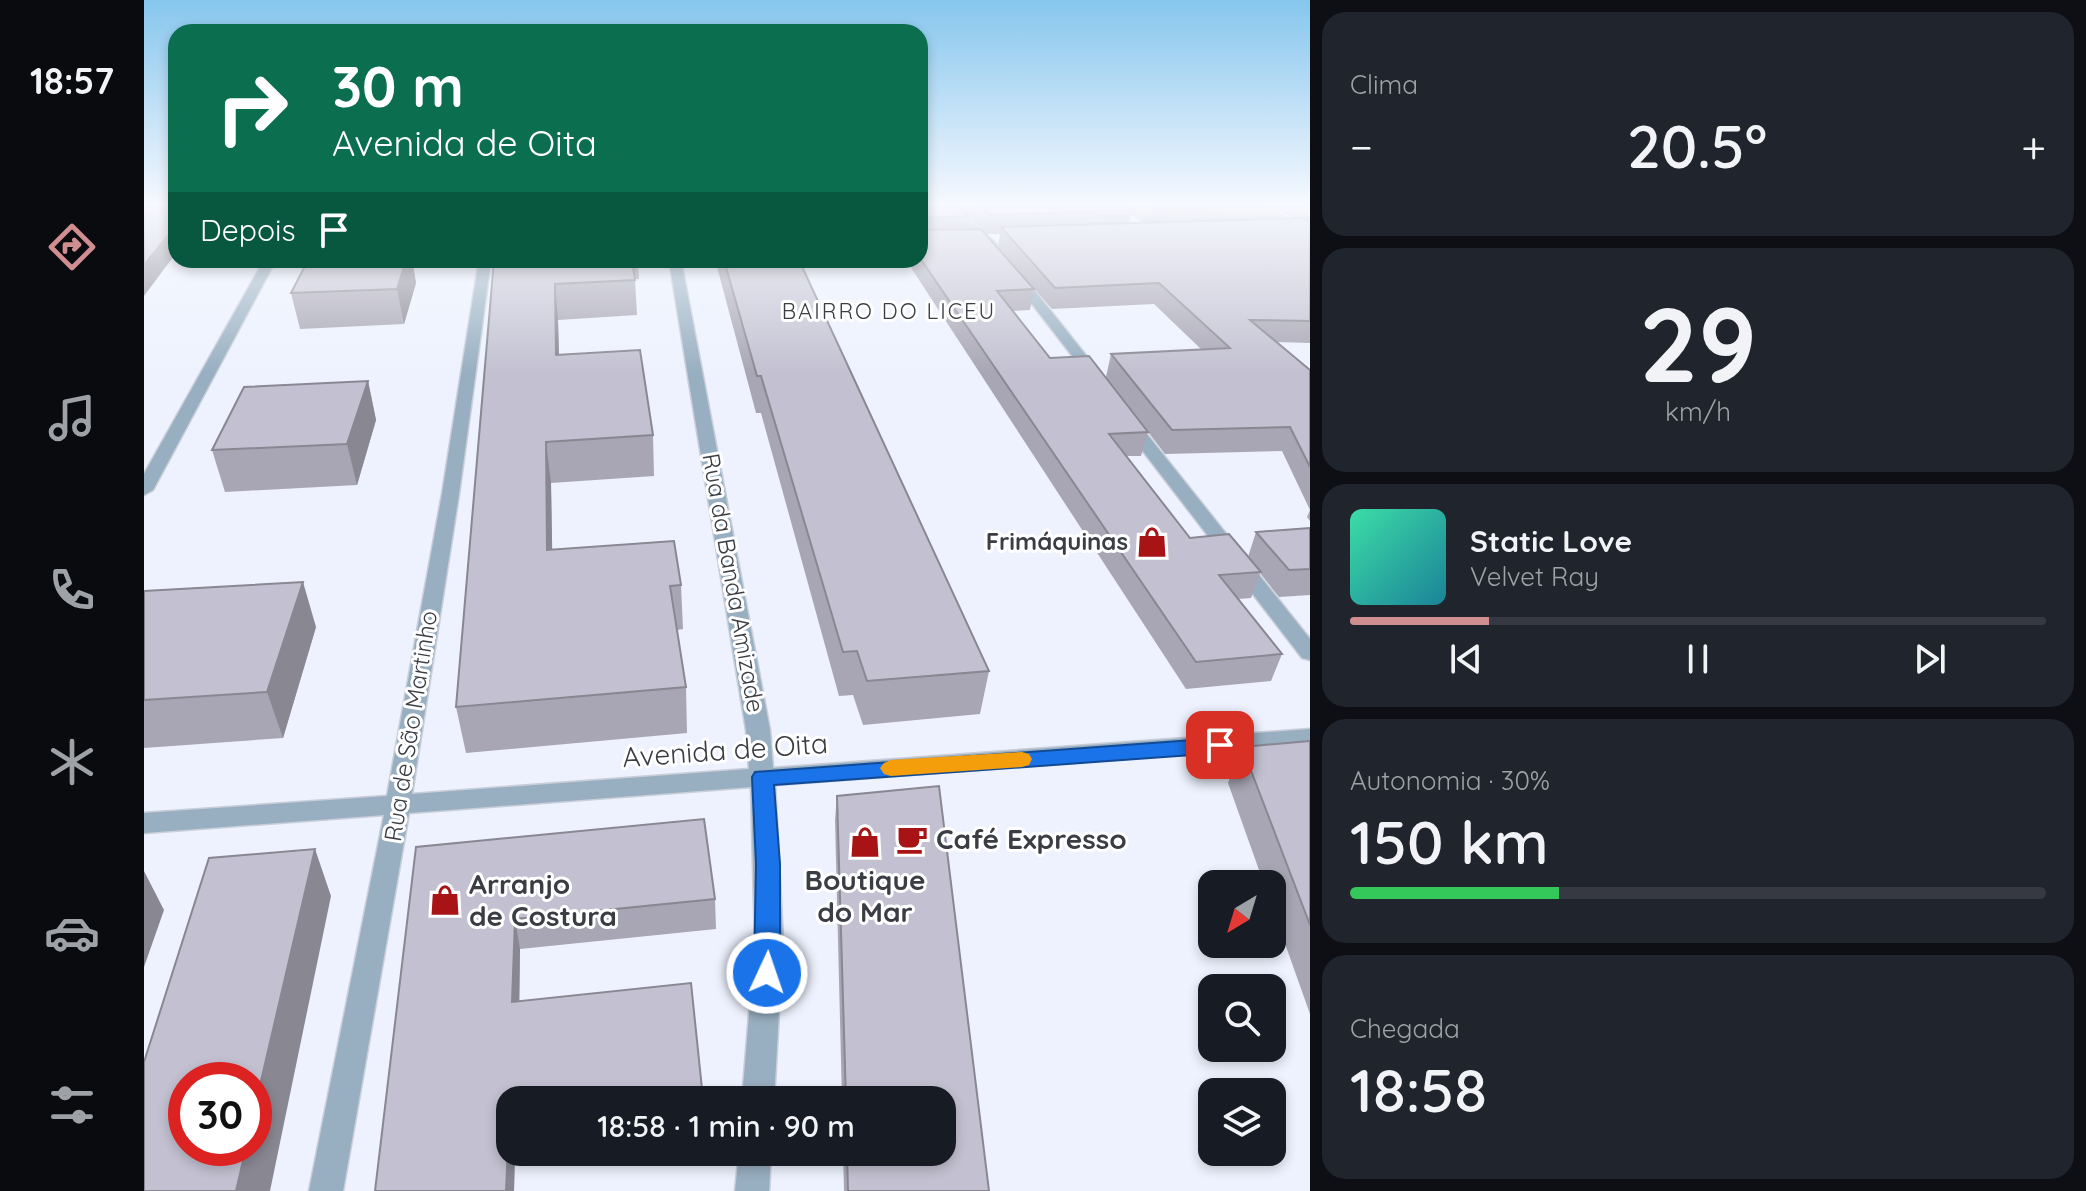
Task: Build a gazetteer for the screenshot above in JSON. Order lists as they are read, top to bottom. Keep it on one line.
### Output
{"streets":{"street":["Rua da Banda Amizade","Rua de São Martinho","Avenida de Oita"]},"crossings":[["Rua da Banda Amizade","Avenida de Oita"],["Rua de São Martinho","Avenida de Oita"]],"districts":["BAIRRO DO LICEU"],"places":{"shop":["Frimáquinas","Boutique do Mar","Arranjo de Costura"],"cafe":["Café Expresso"]},"north":"bottom left","page":{"tabs":"18:57","tile":["Clima",["29","km/h"],["Autonomia · 30%","150 km"],["Chegada","18:58"]],"turn":["30 m","Avenida de Oita"],"heat":["−","20.5°","+"],"then":"Depois","song":["Static Love","Velvet Ray"],"limit":"30","trip":"18:58 · 1 min · 90 m"}}
